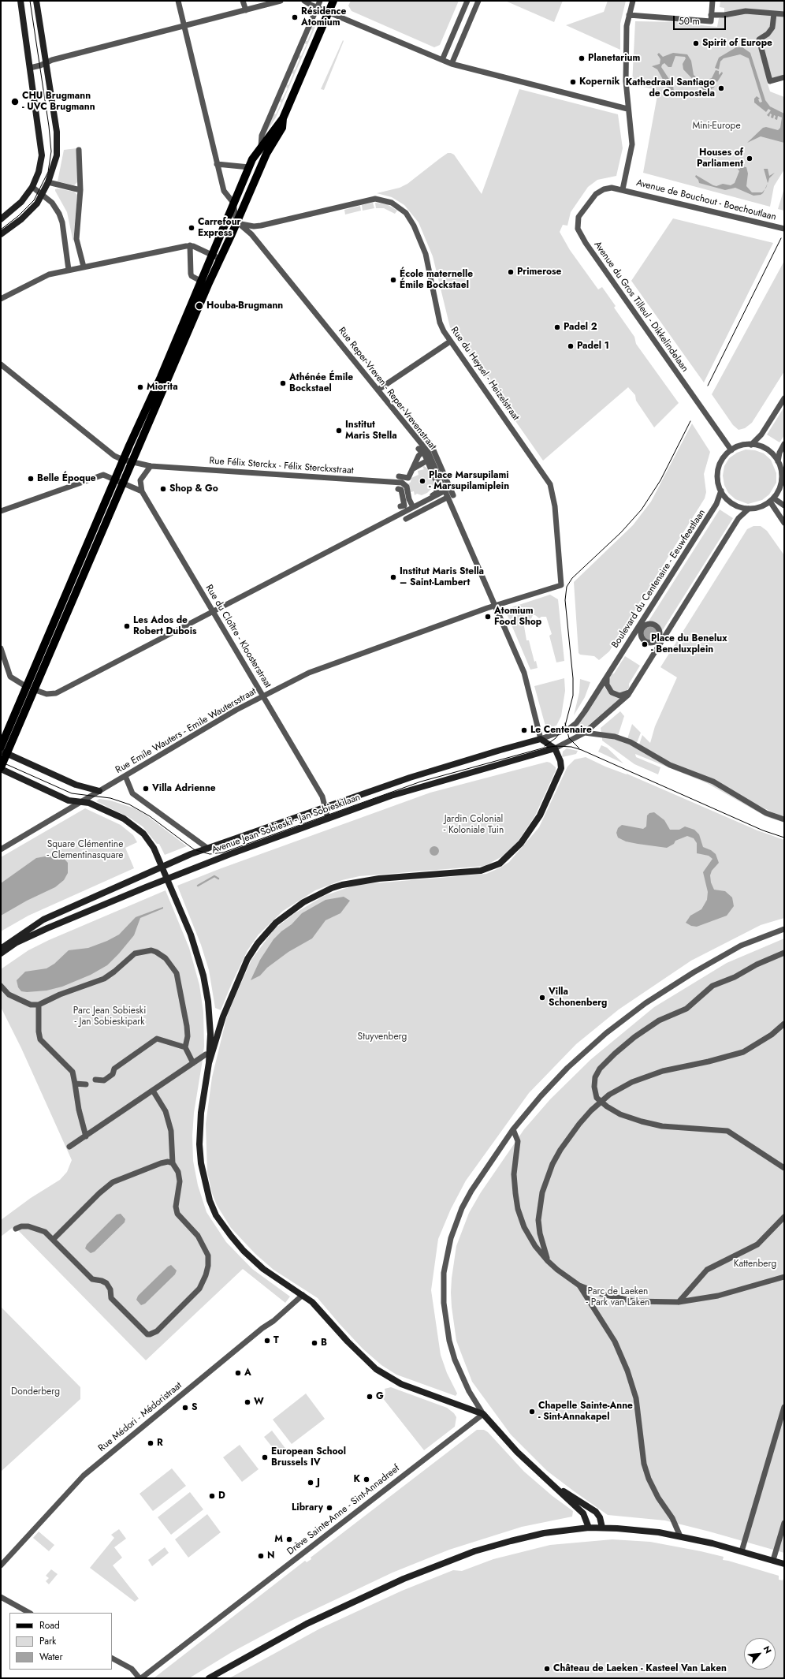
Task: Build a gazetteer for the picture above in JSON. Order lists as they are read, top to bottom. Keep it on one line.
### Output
{"streets":{"street":["Avenue de Bouchout - Boechoutlaan","Avenue du Gros Tilleul - Dikkelindelaan","Rue du Heysel - Heizelstraat","Rue Reper-Vreven - Reper-Vrevenstraat","Rue Félix Sterckx - Félix Sterckxstraat","Boulevard du Centenaire - Eeuwfeestlaan","Rue du Cloître - Kloosterstraat","Rue Emile Wauters - Emile Wautersstraat","Avenue Jean Sobieski - Jan Sobieskilaan","Rue Médori - Médoristraat","Drève Sainte-Anne - Sint-Annadreef"]},"crossings":[["Avenue de Bouchout - Boechoutlaan","Avenue du Gros Tilleul - Dikkelindelaan"],["Avenue du Gros Tilleul - Dikkelindelaan","Boulevard du Centenaire - Eeuwfeestlaan"],["Rue du Heysel - Heizelstraat","Rue Reper-Vreven - Reper-Vrevenstraat"],["Rue du Heysel - Heizelstraat","Rue Emile Wauters - Emile Wautersstraat"],["Rue Reper-Vreven - Reper-Vrevenstraat","Rue Emile Wauters - Emile Wautersstraat"],["Rue Reper-Vreven - Reper-Vrevenstraat","Avenue Jean Sobieski - Jan Sobieskilaan"],["Boulevard du Centenaire - Eeuwfeestlaan","Avenue Jean Sobieski - Jan Sobieskilaan"],["Rue du Cloître - Kloosterstraat","Rue Emile Wauters - Emile Wautersstraat"],["Rue du Cloître - Kloosterstraat","Avenue Jean Sobieski - Jan Sobieskilaan"]],"parks":["Mini-Europe","Jardin Colonial - Koloniale Tuin","Square Clémentine - Clementinasquare","Parc Jean Sobieski - Jan Sobieskipark","Stuyvenberg","Kattenberg","Parc de Laeken - Park van Laken","Donderberg"],"places":["Résidence Atomium","Spirit of Europe","Planetarium","Kopernik","Kathedraal Santiago de Compostela","CHU Brugmann - UVC Brugmann","Houses of Parliament","Carrefour Express","Primerose","École maternelle Émile Bockstael","Houba-Brugmann","Padel 2","Padel 1","Athénée Émile Bockstael","Miorita","Institut Maris Stella","Belle Époque","Place Marsupilami - Marsupilamiplein","Shop & Go","Institut Maris Stella – Saint-Lambert","Atomium Food Shop","Les Ados de Robert Dubois","Place du Benelux - Beneluxplein","Le Centenaire","Villa Adrienne","Villa Schonenberg","T","B","A","G","W","S","Chapelle Sainte-Anne - Sint-Annakapel","R","European School Brussels IV","K","J","D","Library","M","N","Château de Laeken - Kasteel Van Laken"],"legend":["Road","Park","Water"],"scale_bar":"50 m","north":"top right"}
